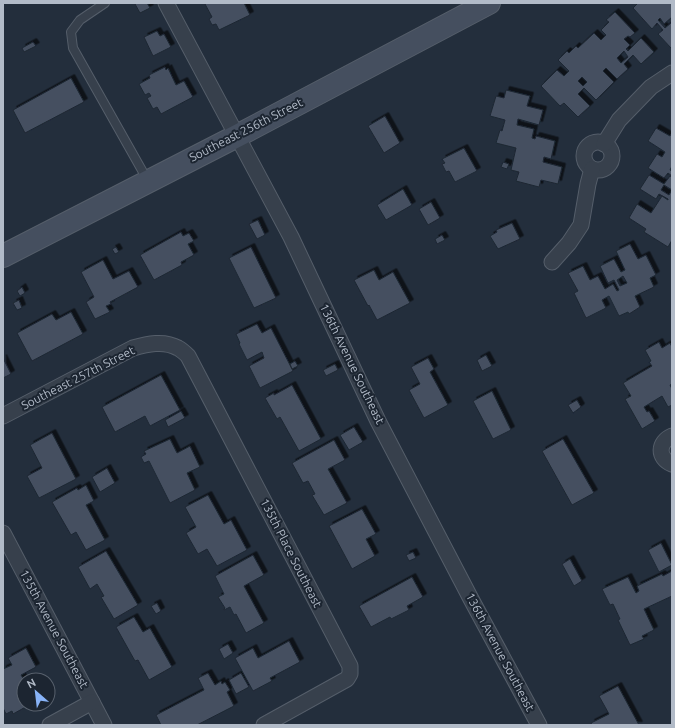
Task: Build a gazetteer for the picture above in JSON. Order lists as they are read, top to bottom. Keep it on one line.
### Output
{"streets":{"main road":["Southeast 256th Street"],"street":["136th Avenue Southeast","Southeast 257th Street","135th Place Southeast","135th Avenue Southeast"]},"crossings":[["Southeast 256th Street","136th Avenue Southeast"],["Southeast 257th Street","135th Place Southeast"]],"north":"top left"}
